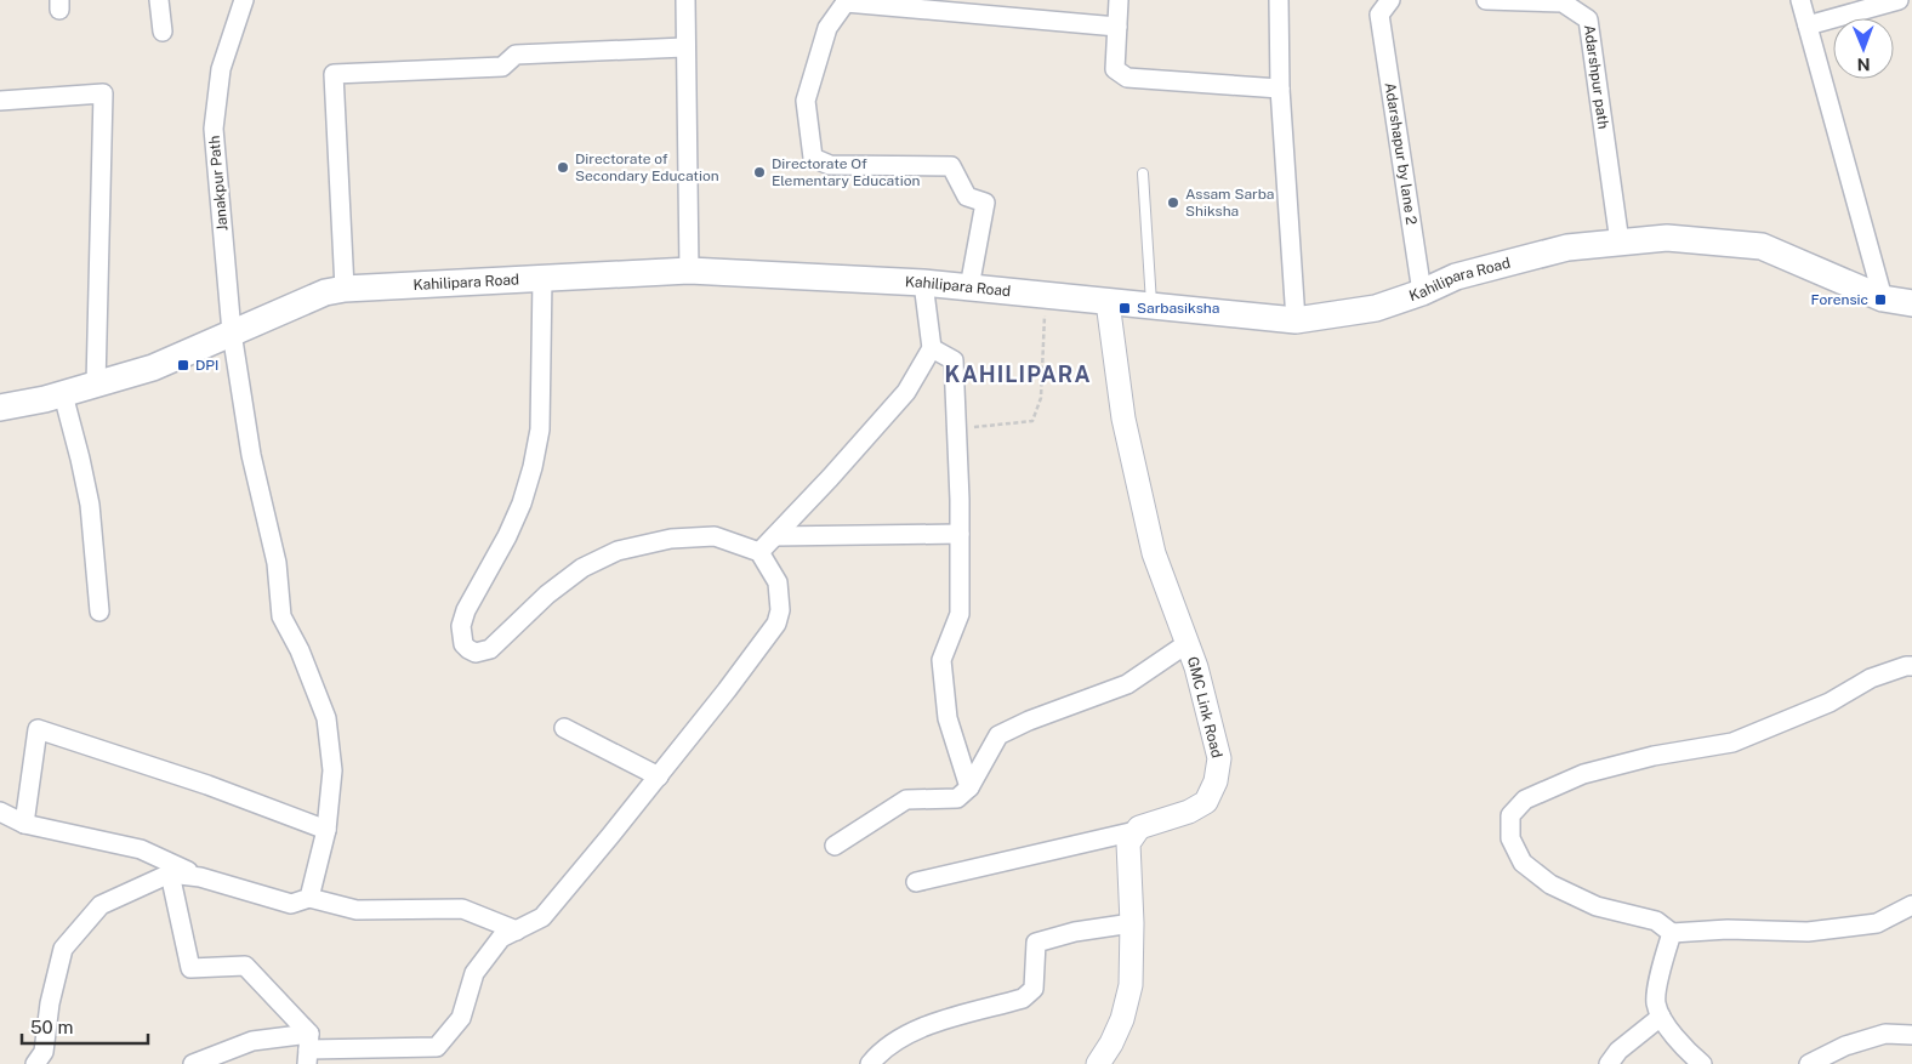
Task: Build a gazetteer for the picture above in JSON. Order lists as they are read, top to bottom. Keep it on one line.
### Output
{"streets":{"main road":["Kahilipara Road"],"street":["Adarshpur path","Adarshapur by lane 2","Janakpur Path","GMC Link Road"]},"crossings":[["Adarshpur path","Kahilipara Road"],["Adarshapur by lane 2","Kahilipara Road"],["Janakpur Path","Kahilipara Road"],["Kahilipara Road","GMC Link Road"]],"districts":["KAHILIPARA"],"places":{"other":["Directorate of Secondary Education","Directorate Of Elementary Education","Assam Sarba Shiksha"],"transit":["Forensic","Sarbasiksha","DPI"]},"scale_bar":"50 m","north":"bottom"}
